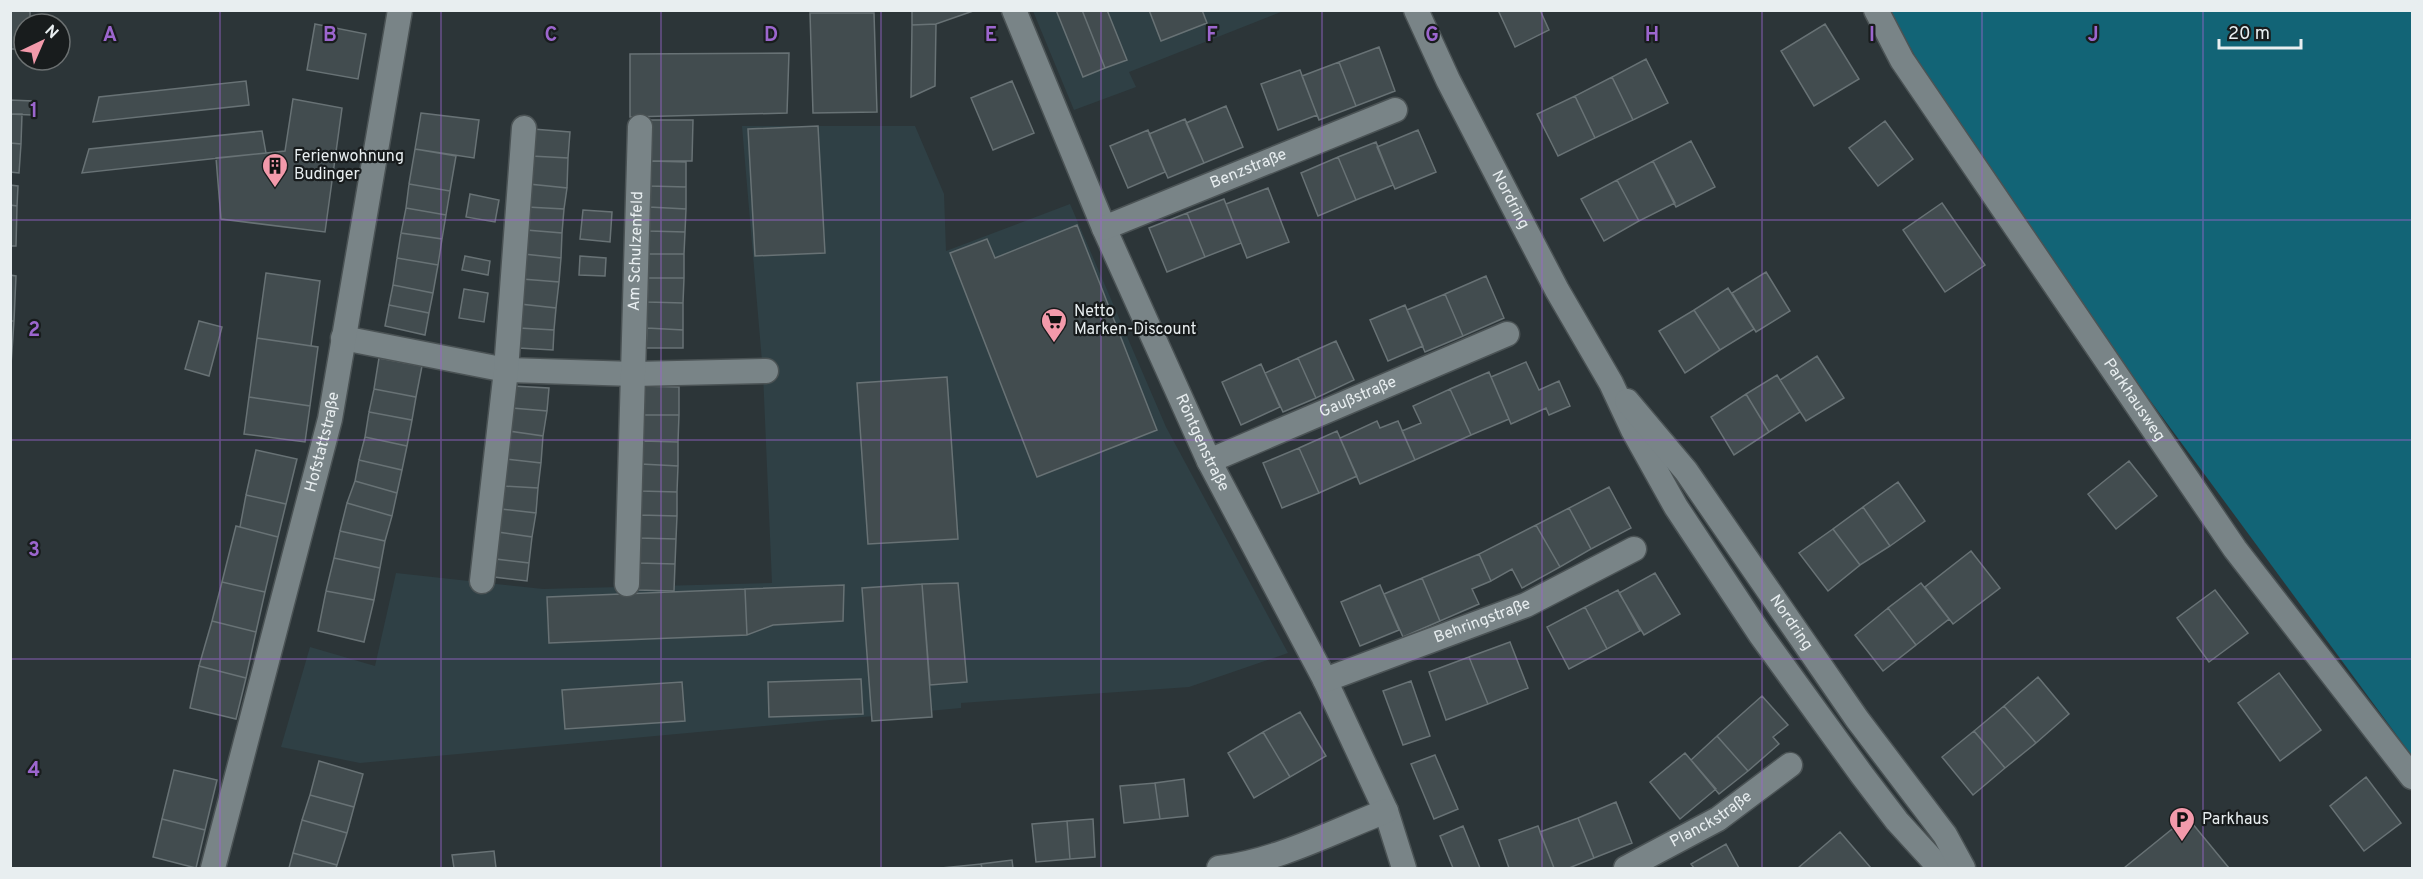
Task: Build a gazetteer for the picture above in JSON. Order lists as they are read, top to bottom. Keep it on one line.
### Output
{"streets":{"street":["Benzstraße","Nordring","Am Schulzenfeld","Gaußstraße","Parkhausweg","Hofstattstraße","Röntgenstraße","Behringstraße","Planckstraße"]},"crossings":[["Benzstraße","Röntgenstraße"],["Gaußstraße","Röntgenstraße"],["Röntgenstraße","Behringstraße"]],"places":{"building":["Ferienwohnung Budinger"],"supermarket":["Netto Marken-Discount"],"parking":["Parkhaus"]},"scale_bar":"20 m","north":"top right","grid":{"columns":["A","B","C","D","E","F","G","H","I","J"],"rows":["1","2","3","4"]}}
